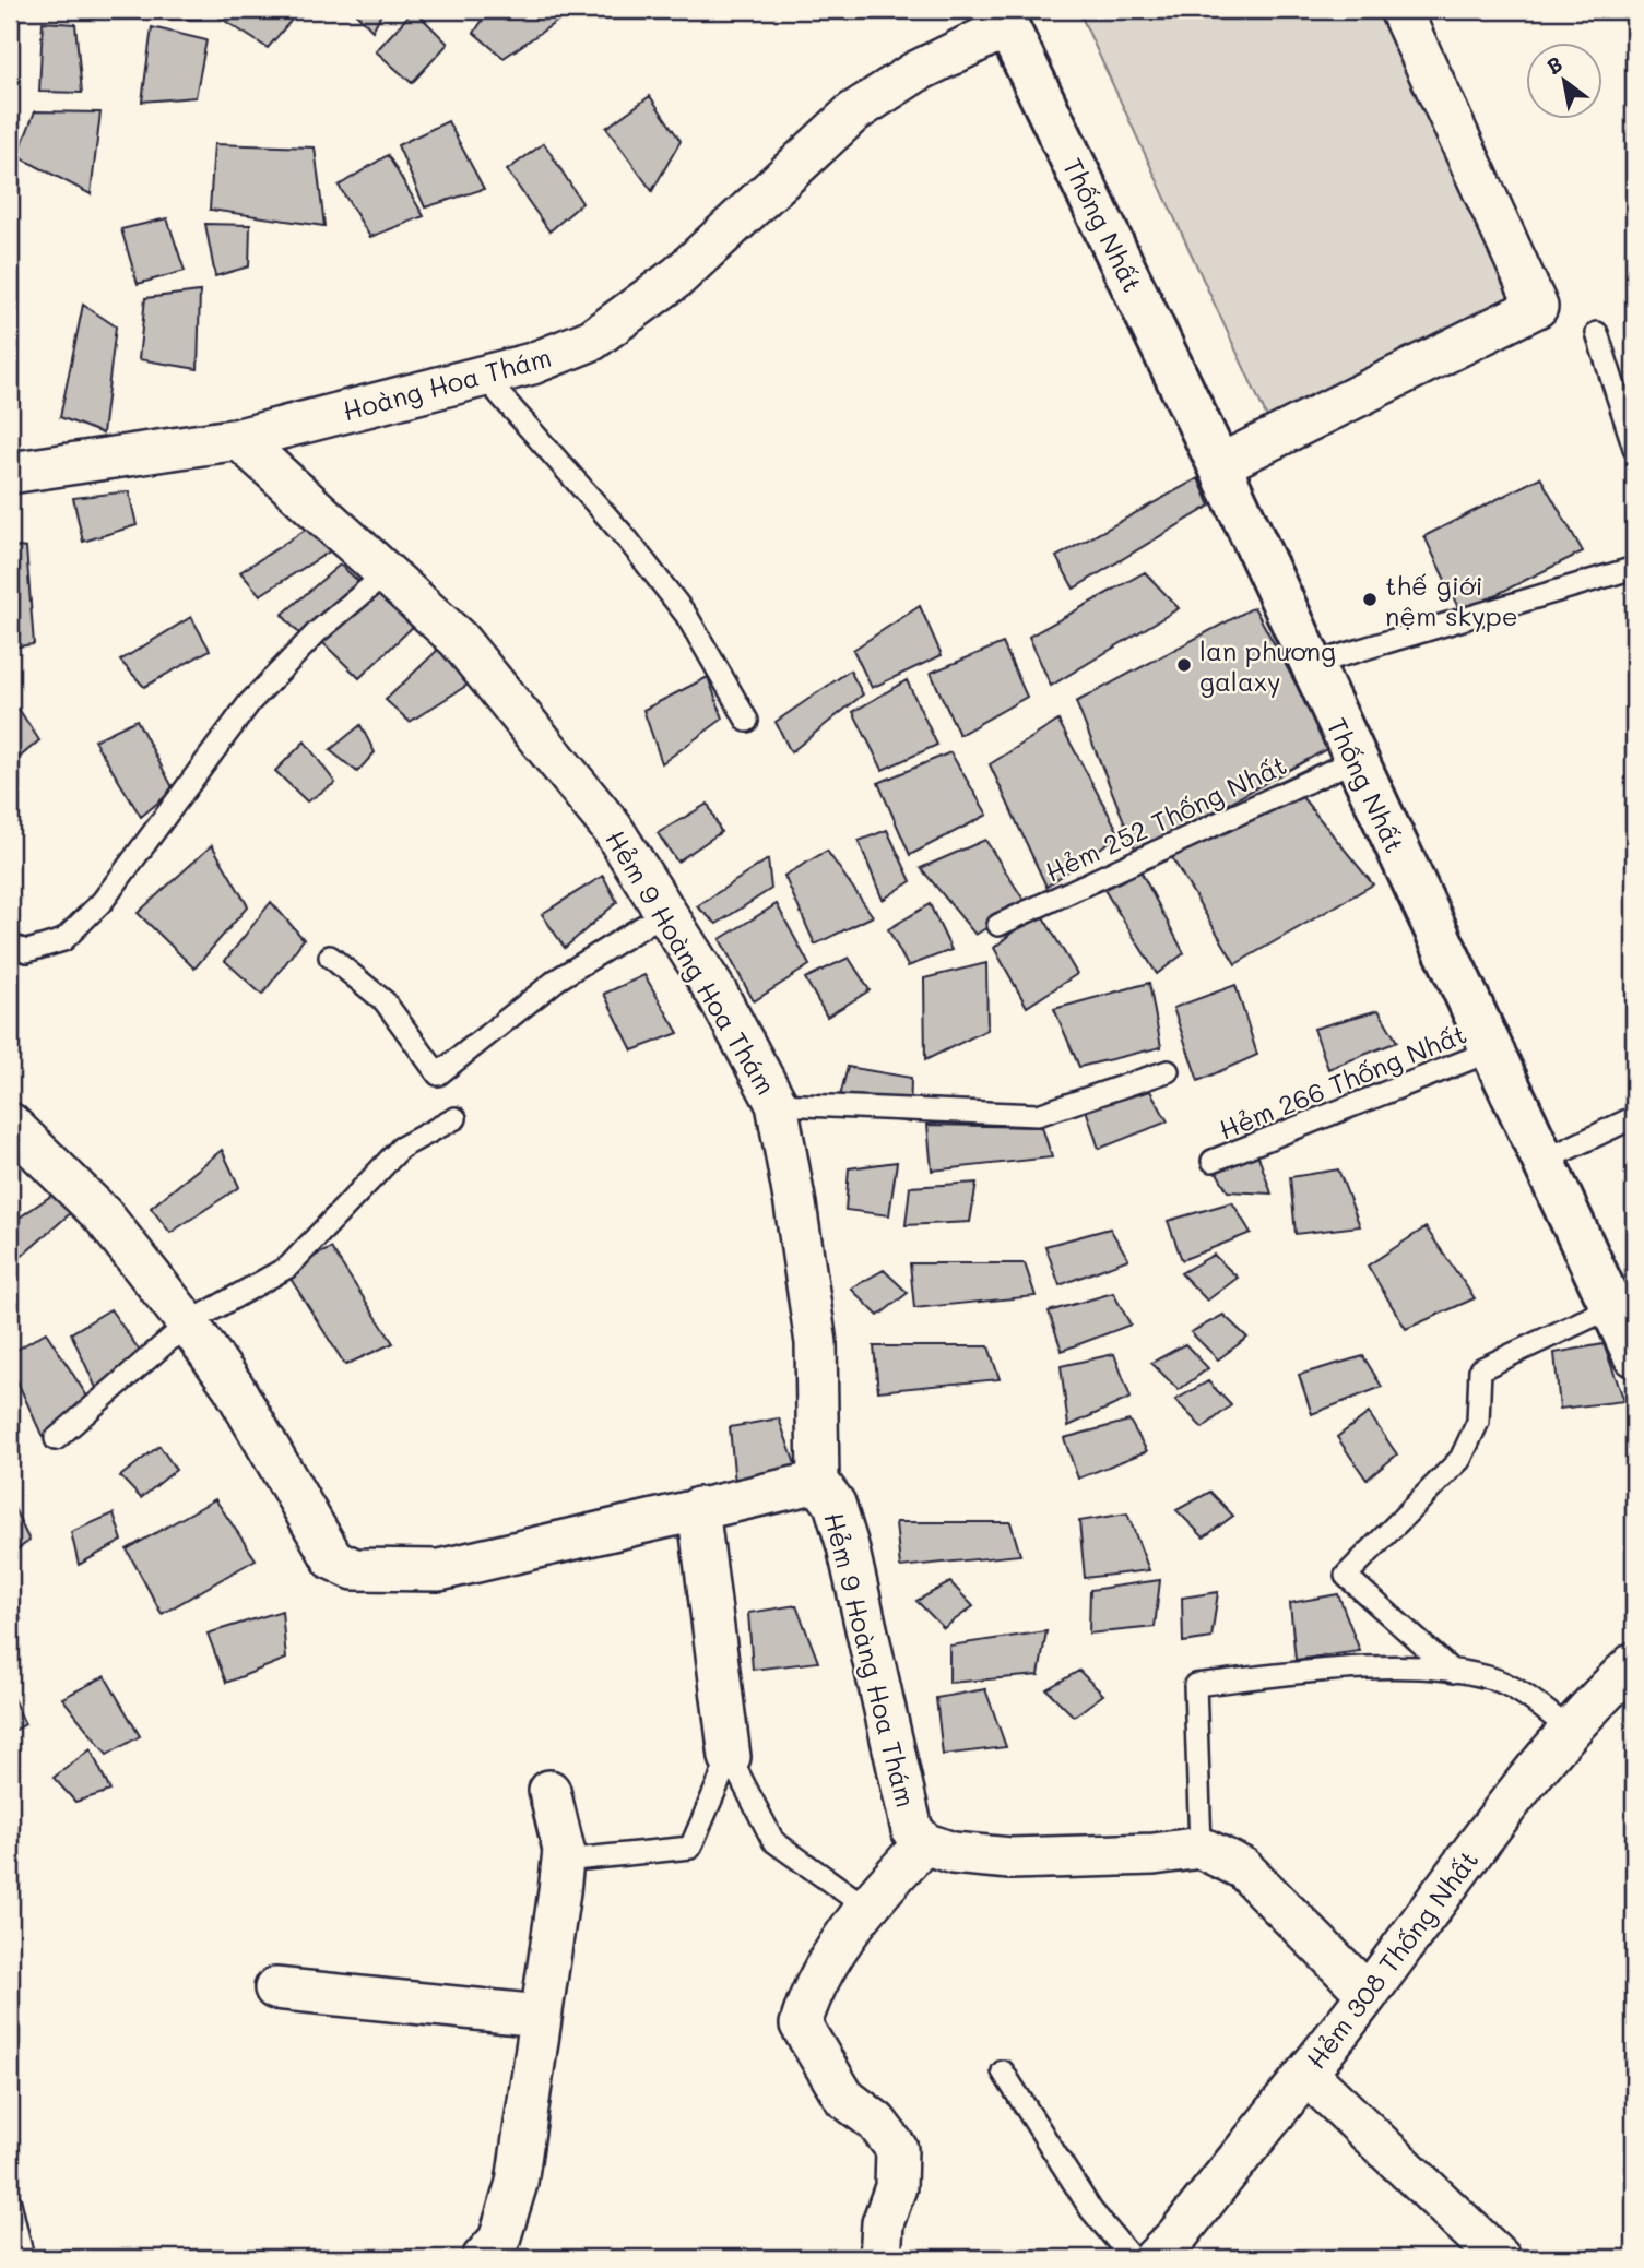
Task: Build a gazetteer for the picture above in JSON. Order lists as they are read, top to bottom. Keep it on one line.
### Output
{"streets":{"main road":["Thống Nhất"],"street":["Hoàng Hoa Thám","Hẻm 9 Hoàng Hoa Thám","Hẻm 308 Thống Nhất"],"lane":["Hẻm 252 Thống Nhất","Hẻm 266 Thống Nhất"]},"crossings":[["Thống Nhất","Hoàng Hoa Thám"],["Thống Nhất","Hẻm 252 Thống Nhất"],["Thống Nhất","Hẻm 266 Thống Nhất"],["Hoàng Hoa Thám","Hẻm 9 Hoàng Hoa Thám"]],"places":["thế giới nệm skype","lan phương galaxy"],"north":"top left"}
